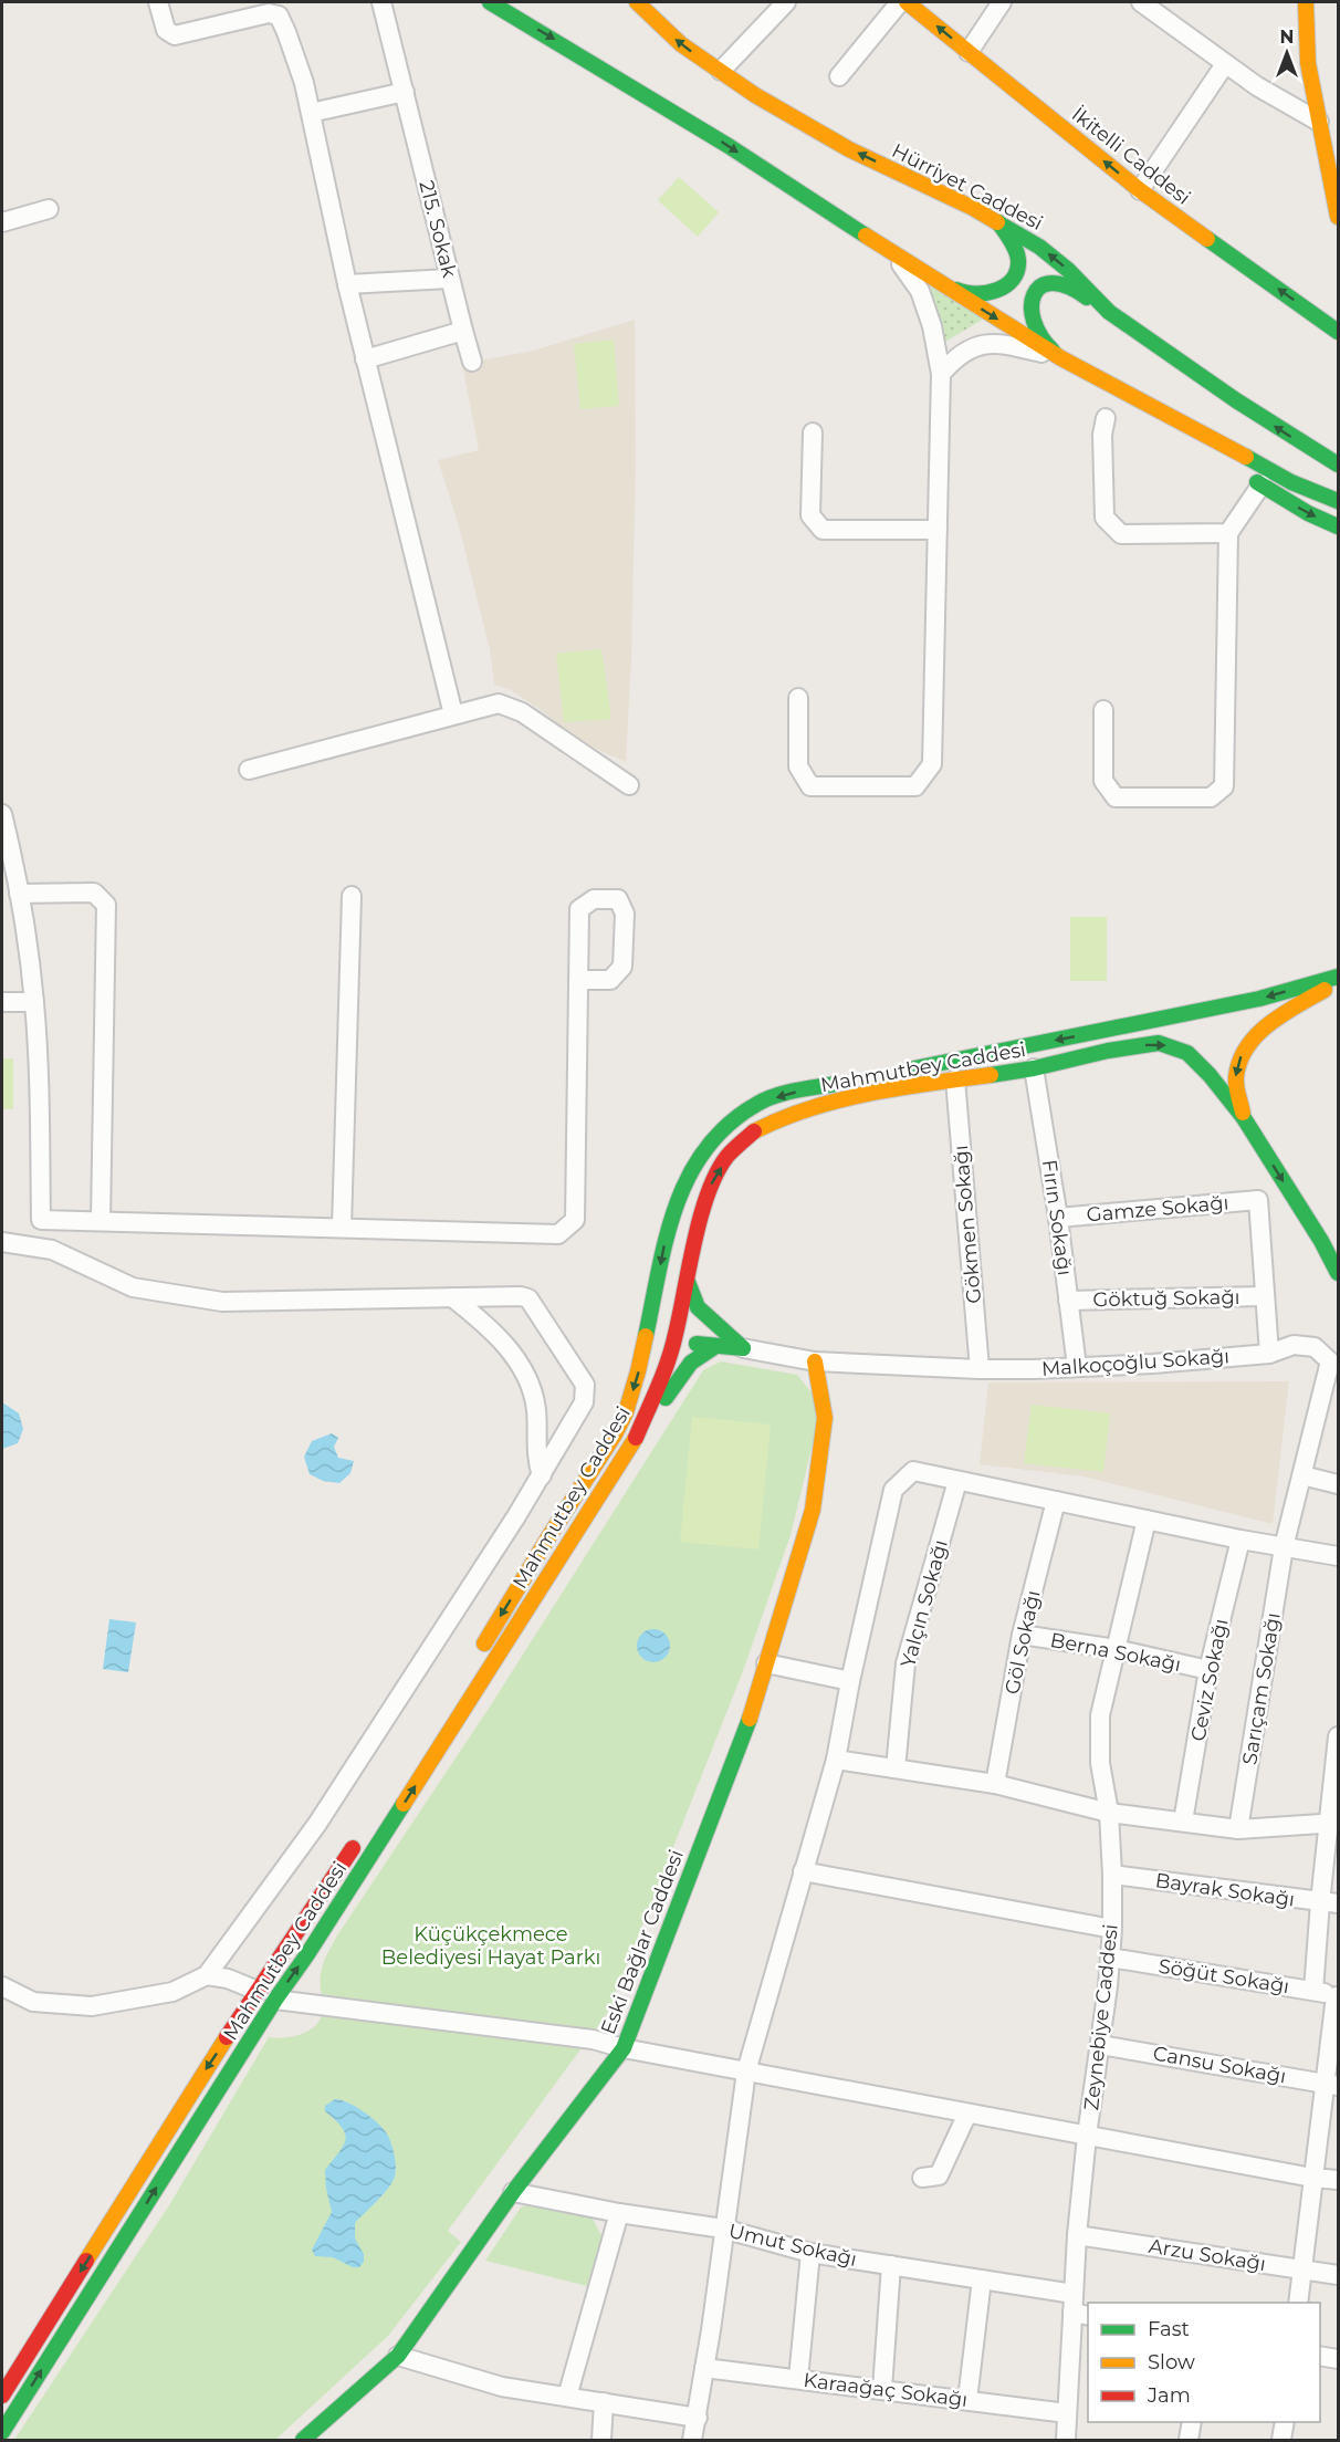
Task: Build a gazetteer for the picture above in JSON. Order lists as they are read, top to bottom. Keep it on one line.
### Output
{"streets":{"main road":["İkitelli Caddesi","Hürriyet Caddesi","Mahmutbey Caddesi","Eski Bağlar Caddesi"],"street":["215. Sokak","Gamze Sokağı","Fırın Sokağı","Gökmen Sokağı","Göktuğ Sokağı","Malkoçoğlu Sokağı","Yalçın Sokağı","Göl Sokağı","Berna Sokağı","Ceviz Sokağı","Sarıçam Sokağı","Bayrak Sokağı","Söğüt Sokağı","Zeynebiye Caddesi","Cansu Sokağı","Umut Sokağı","Arzu Sokağı","Karaağaç Sokağı"]},"crossings":[["Mahmutbey Caddesi","Fırın Sokağı"],["Mahmutbey Caddesi","Gökmen Sokağı"],["Gamze Sokağı","Fırın Sokağı"],["Gamze Sokağı","Göktuğ Sokağı"],["Fırın Sokağı","Göktuğ Sokağı"],["Fırın Sokağı","Malkoçoğlu Sokağı"],["Gökmen Sokağı","Malkoçoğlu Sokağı"],["Malkoçoğlu Sokağı","Sarıçam Sokağı"],["Malkoçoğlu Sokağı","Eski Bağlar Caddesi"],["Göl Sokağı","Berna Sokağı"],["Berna Sokağı","Ceviz Sokağı"],["Berna Sokağı","Zeynebiye Caddesi"],["Bayrak Sokağı","Zeynebiye Caddesi"],["Eski Bağlar Caddesi","Umut Sokağı"],["Söğüt Sokağı","Zeynebiye Caddesi"],["Zeynebiye Caddesi","Cansu Sokağı"],["Zeynebiye Caddesi","Umut Sokağı"],["Zeynebiye Caddesi","Arzu Sokağı"],["Zeynebiye Caddesi","Karaağaç Sokağı"]],"one_way":["İkitelli Caddesi"],"parks":["Küçükçekmece Belediyesi Hayat Parkı"],"legend":["Fast","Slow","Jam"],"north":"top"}
